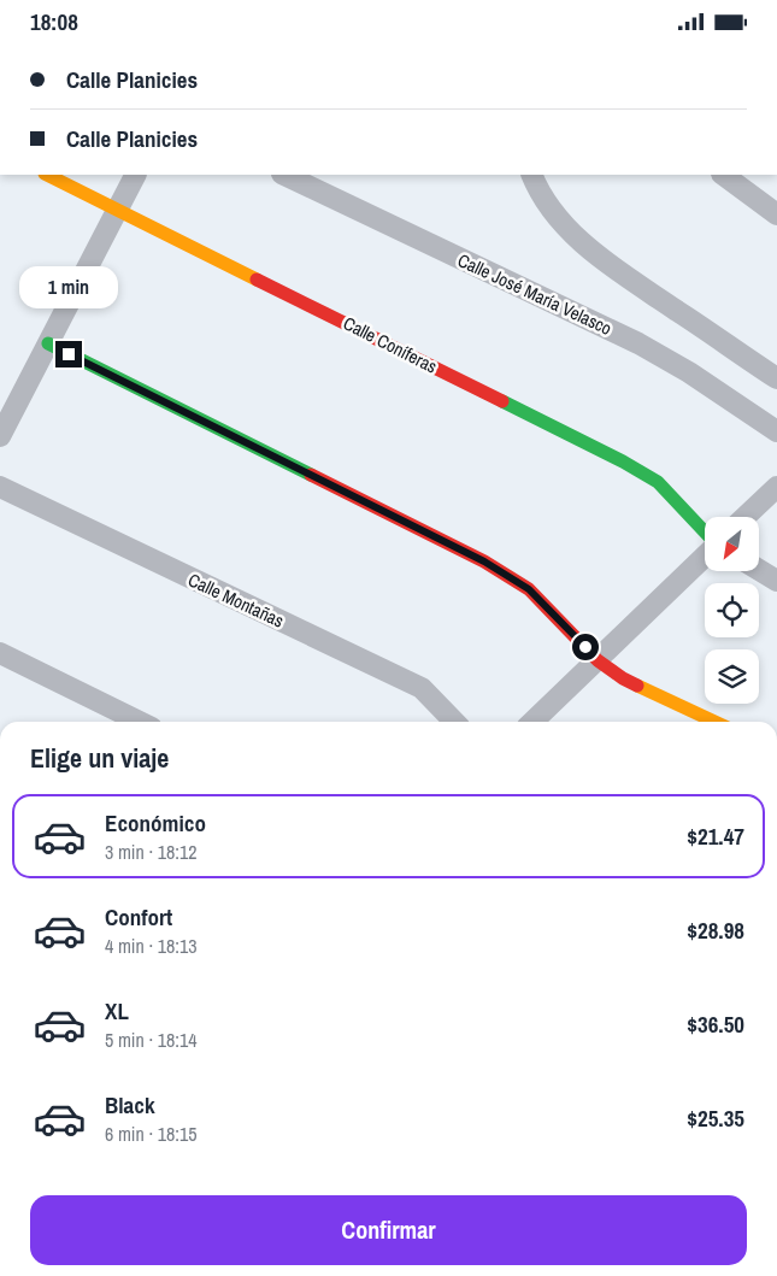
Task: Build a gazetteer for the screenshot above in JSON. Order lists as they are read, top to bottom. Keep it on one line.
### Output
{"streets":{"street":["Calle José María Velasco","Calle Coníferas","Calle Montañas"]},"north":"bottom left","page":{"status":"18:08","banner":["Calle Planicies","Calle Planicies"],"bubble":"1 min","heading":"Elige un viaje","list":[{"name":"Económico","note":"3 min · 18:12","value":"$21.47"},{"name":"Confort","note":"4 min · 18:13","value":"$28.98"},{"name":"XL","note":"5 min · 18:14","value":"$36.50"},{"name":"Black","note":"6 min · 18:15","value":"$25.35"}],"buttons":"Confirmar"}}
